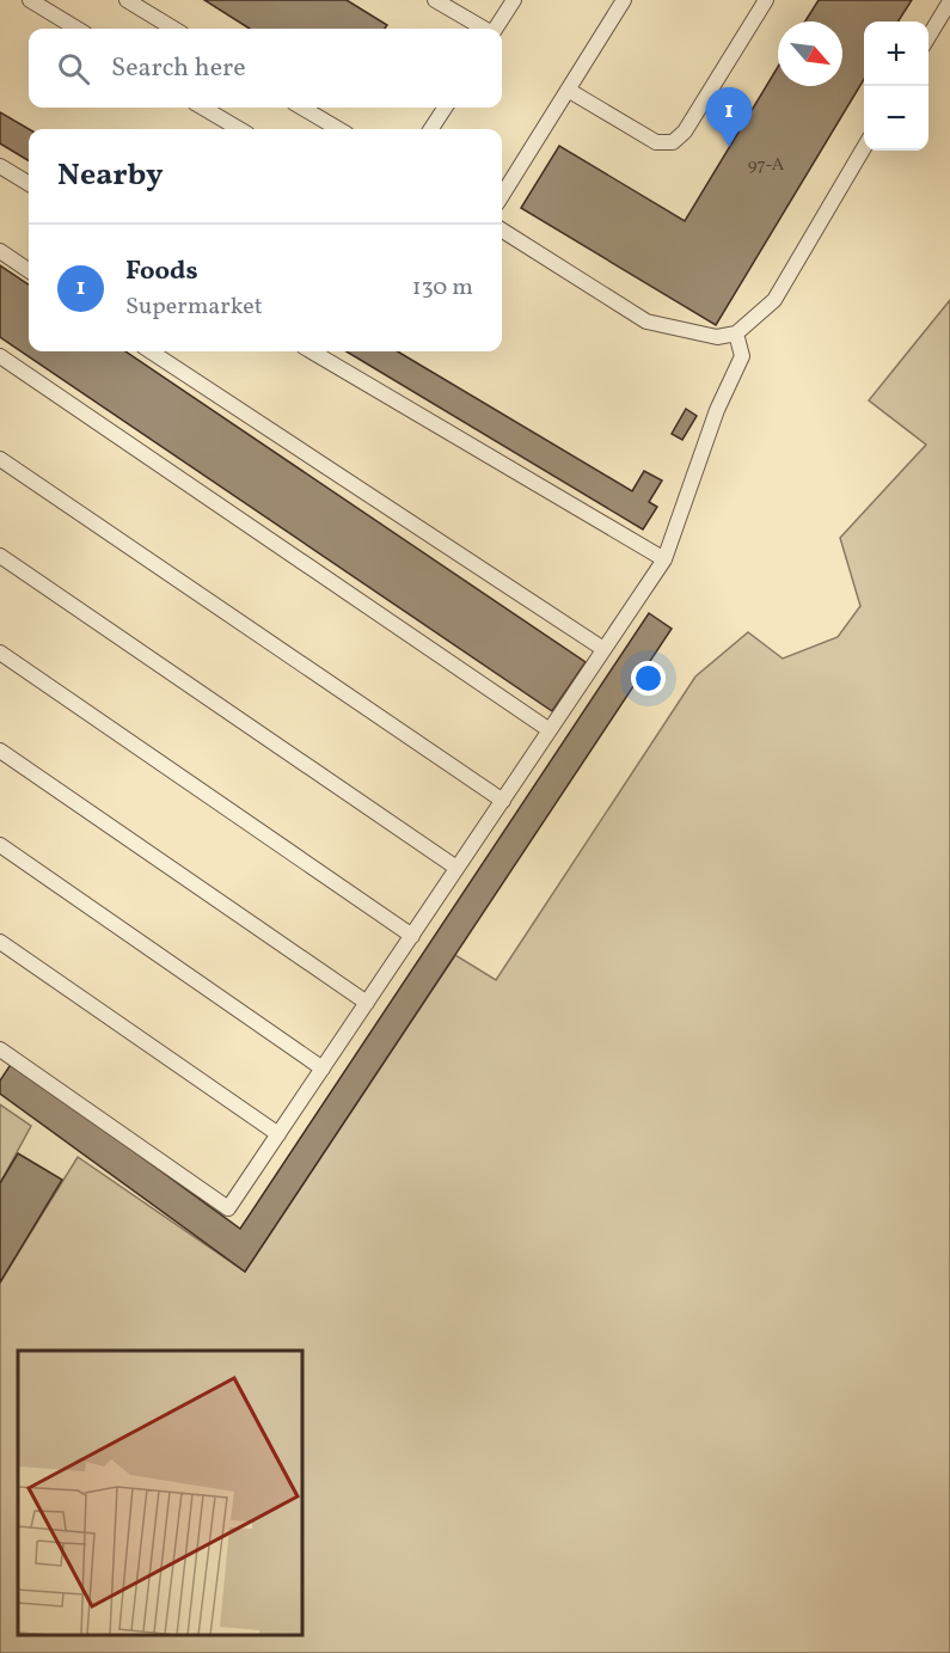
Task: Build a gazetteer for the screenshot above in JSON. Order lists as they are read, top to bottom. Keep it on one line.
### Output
{"house_numbers":["97-А"],"north":"bottom right","page":{"map_buttons":["+","−"],"search":"Search here","pins":"1","heading":"Nearby","list":[{"mark":"1","name":"Foods","note":"Supermarket","value":"130 m"}]}}
